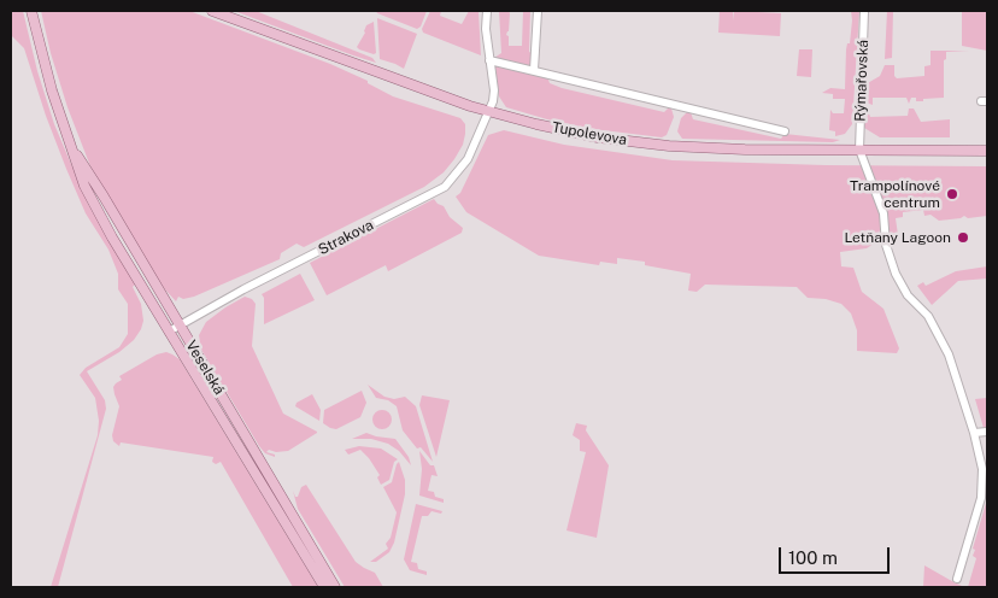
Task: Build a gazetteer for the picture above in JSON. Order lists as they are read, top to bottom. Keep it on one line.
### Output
{"streets":{"main road":["Tupolevova","Veselská"],"street":["Rýmařovská","Strakova"]},"crossings":[["Rýmařovská","Tupolevova"],["Tupolevova","Strakova"],["Strakova","Veselská"]],"places":["Trampolínové centrum","Letňany Lagoon"],"scale_bar":"100 m"}
